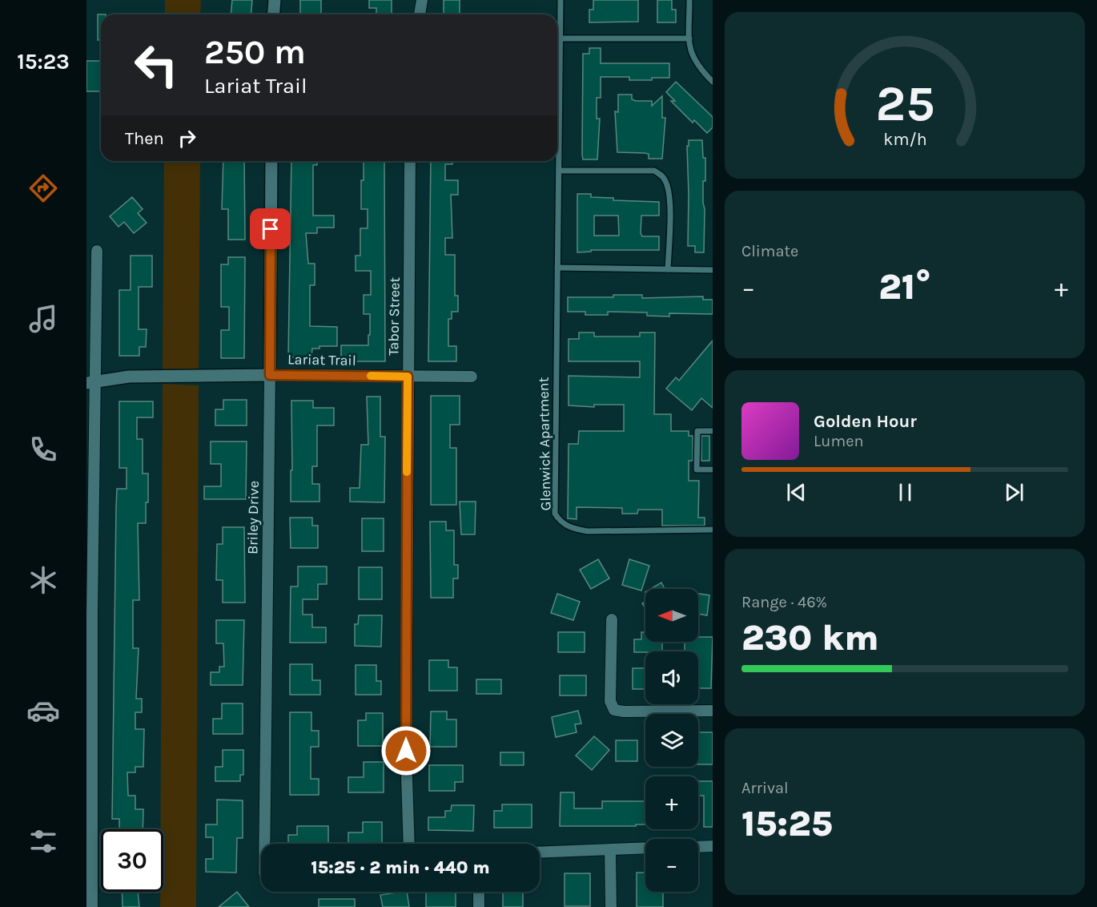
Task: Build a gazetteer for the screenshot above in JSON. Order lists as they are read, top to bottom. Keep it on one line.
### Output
{"streets":{"street":["Tabor Street","Lariat Trail","Briley Drive"],"lane":["Glenwick Apartment"]},"crossings":[["Tabor Street","Lariat Trail"],["Lariat Trail","Briley Drive"]],"north":"left","page":{"tabs":"15:23","turn":["250 m","Lariat Trail"],"then":"Then","tile":["Climate",["Range · 46%","230 km"],["Arrival","15:25"]],"heat":["−","21°","+"],"song":["Golden Hour","Lumen"],"map_buttons":["+","−"],"limit":"30","trip":"15:25 · 2 min · 440 m","gauge":["25","km/h"]}}
